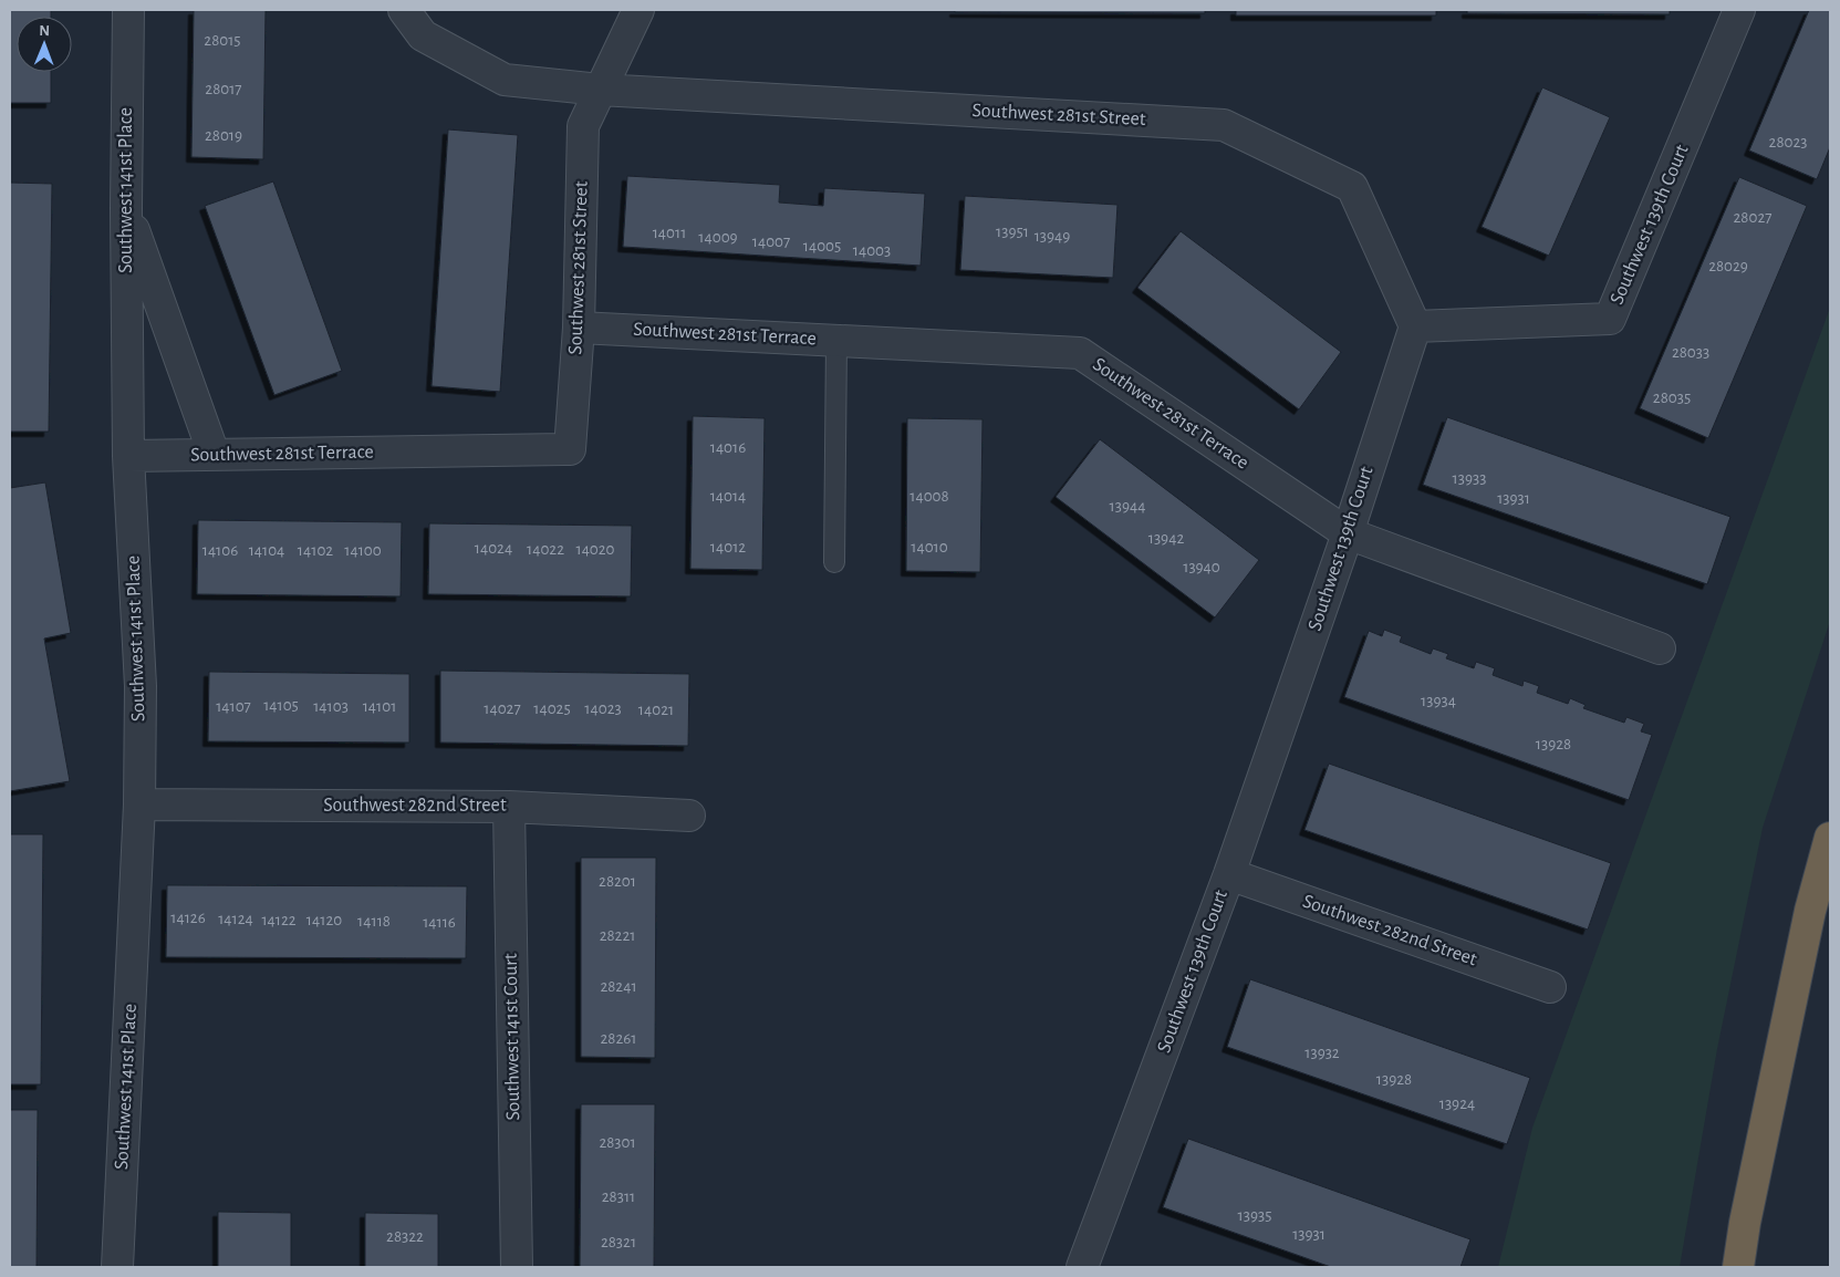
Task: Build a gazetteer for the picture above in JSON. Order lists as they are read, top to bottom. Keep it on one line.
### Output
{"streets":{"street":["Southwest 281st Street","Southwest 141st Place","Southwest 139th Court","Southwest 281st Terrace","Southwest 282nd Street","Southwest 141st Court"]},"crossings":[["Southwest 281st Street","Southwest 139th Court"],["Southwest 281st Street","Southwest 281st Terrace"],["Southwest 141st Place","Southwest 281st Terrace"],["Southwest 141st Place","Southwest 282nd Street"],["Southwest 139th Court","Southwest 281st Terrace"],["Southwest 139th Court","Southwest 282nd Street"],["Southwest 282nd Street","Southwest 141st Court"]],"house_numbers":["28015","28017","28019","28023","28027","13951","14011","13949","14009","14007","14005","14003","28029","28033","28035","14016","13933","14014","14008","13931","13944","13942","14012","14010","14024","14022","14020","14106","14104","14102","14100","13940","13934","14105","14107","14103","14101","14027","14025","14023","14021","13928","28201","14126","14124","14122","14120","14118","14116","28221","28241","28261","13932","13928","13924","28301","28311","13935","13931","28322","28321"],"north":"top"}
